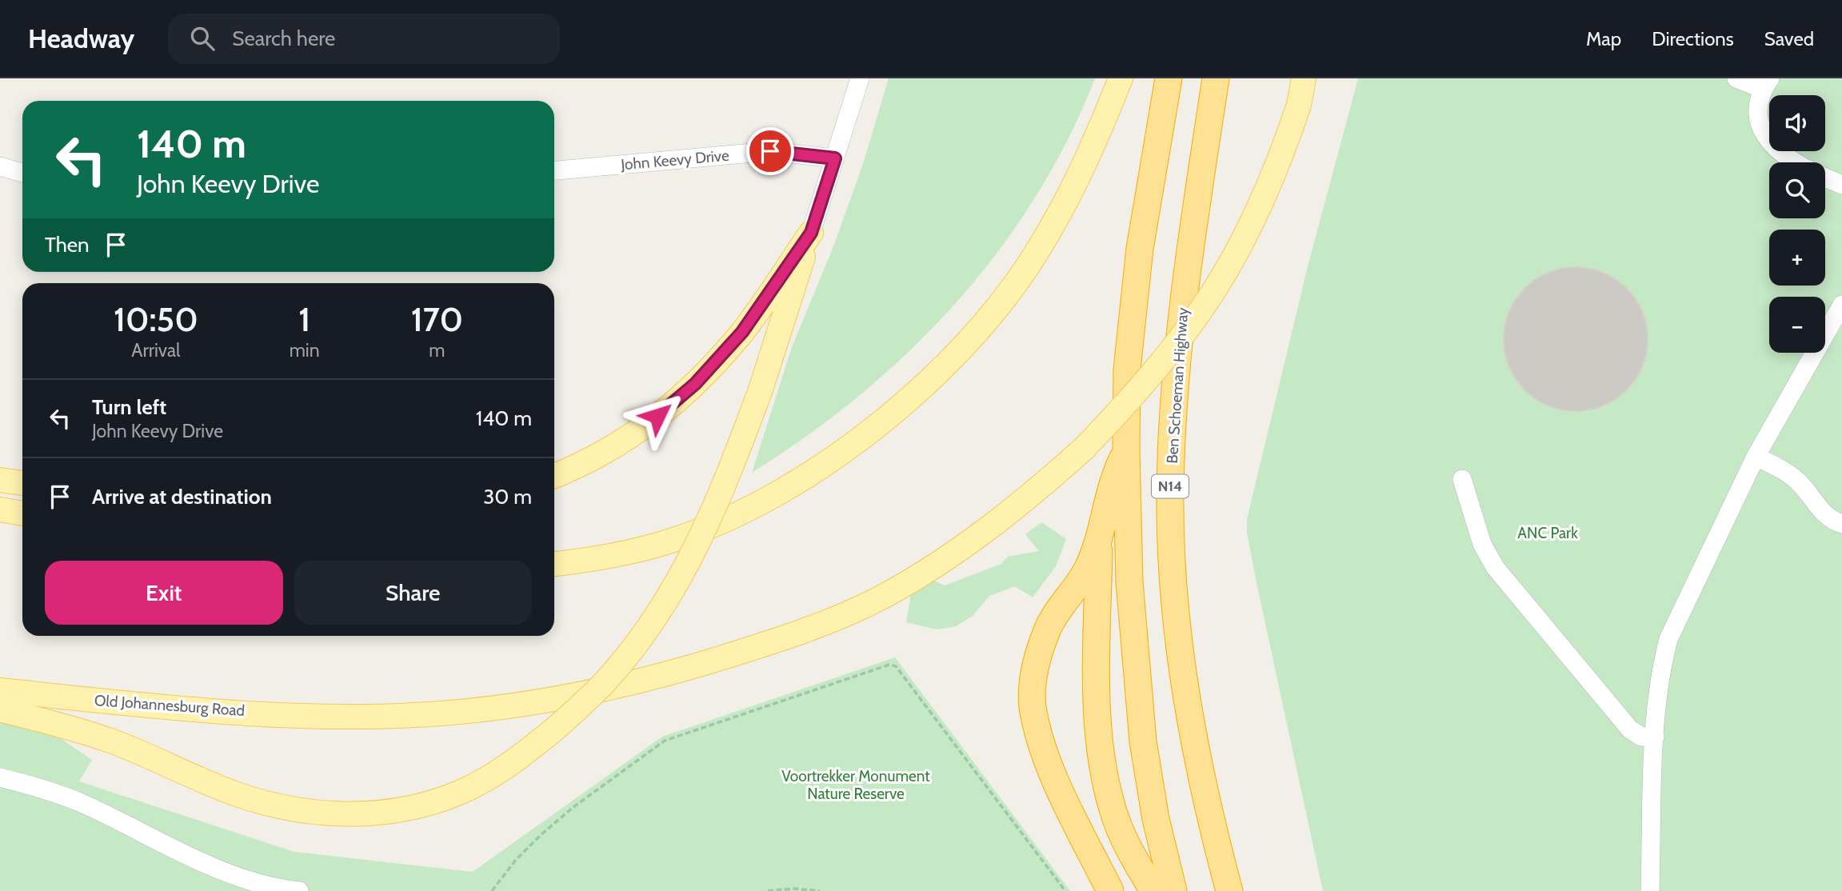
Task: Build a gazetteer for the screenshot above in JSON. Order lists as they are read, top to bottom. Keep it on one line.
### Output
{"streets":{"highway":["Ben Schoeman Highway","N14"],"main road":["Old Johannesburg Road"],"street":["John Keevy Drive"]},"parks":["ANC Park","Voortrekker Monument Nature Reserve"],"page":{"header":"Headway","search":"Search here","nav":["Map","Directions","Saved"],"map_buttons":["+","−"],"turn":["140 m","John Keevy Drive"],"then":"Then","eta":["10:50","Arrival","1","min","170","m"],"list":[{"name":"Turn left","note":"John Keevy Drive","value":"140 m"},{"name":"Arrive at destination","value":"30 m"}],"buttons":["Exit","Share"]}}
